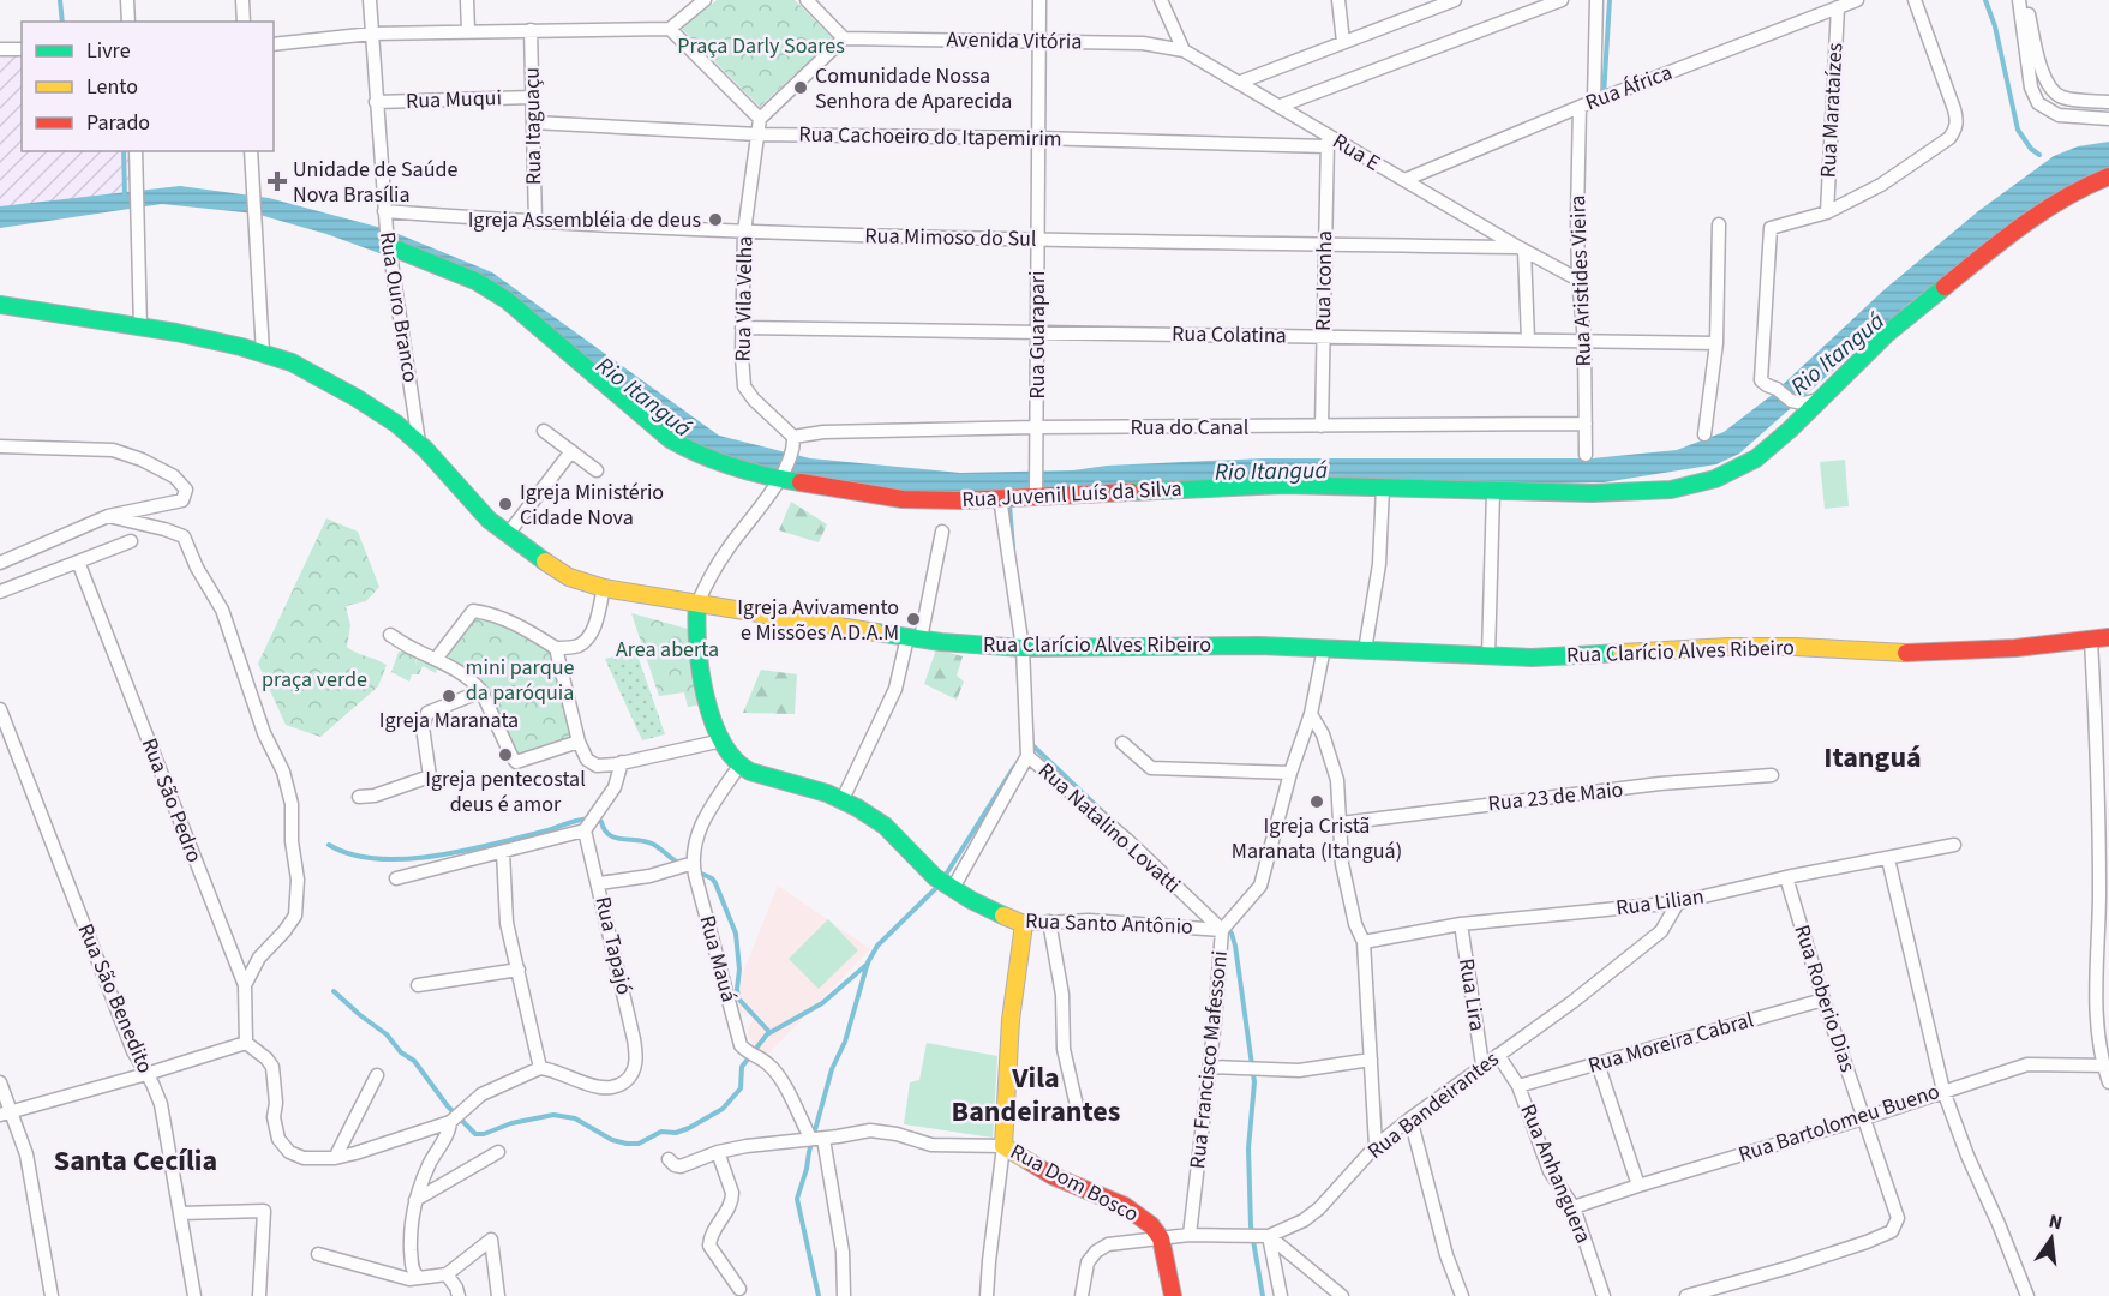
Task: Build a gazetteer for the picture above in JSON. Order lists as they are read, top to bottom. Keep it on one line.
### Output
{"streets":{"street":["Avenida Vitória","Rua África","Rua Muqui","Rua Marataízes","Rua Itaguaçu","Rua Cachoeiro do Itapemirim","Rua E","Rua Mimoso do Sul","Rua Iconha","Rua Aristides Vieira","Rua Vila Velha","Rua Ouro Branco","Rua Guarapari","Rua Colatina","Rua do Canal","Rua Juvenil Luís da Silva","Rua Clarício Alves Ribeiro","Rua 23 de Maio","Rua São Pedro","Rua Natalino Lovatti","Rua Lilian","Rua Santo Antônio","Rua Tapajó","Rua Mauá","Rua Lira","Rua São Benedito","Rua Roberio Dias","Rua Moreira Cabral","Rua Francisco Mafessoni","Rua Bandeirantes","Rua Bartolomeu Bueno","Rua Anhanguera","Rua Dom Bosco"]},"crossings":[["Avenida Vitória","Rua E"],["Avenida Vitória","Rua Guarapari"],["Rua África","Rua Marataízes"],["Rua África","Rua E"],["Rua África","Rua Aristides Vieira"],["Rua Muqui","Rua Itaguaçu"],["Rua Muqui","Rua Ouro Branco"],["Rua Itaguaçu","Rua Cachoeiro do Itapemirim"],["Rua Itaguaçu","Rua Mimoso do Sul"],["Rua Cachoeiro do Itapemirim","Rua E"],["Rua Cachoeiro do Itapemirim","Rua Iconha"],["Rua Cachoeiro do Itapemirim","Rua Vila Velha"],["Rua Cachoeiro do Itapemirim","Rua Guarapari"],["Rua E","Rua Mimoso do Sul"],["Rua E","Rua Iconha"],["Rua E","Rua Aristides Vieira"],["Rua Mimoso do Sul","Rua Iconha"],["Rua Mimoso do Sul","Rua Vila Velha"],["Rua Mimoso do Sul","Rua Ouro Branco"],["Rua Mimoso do Sul","Rua Guarapari"],["Rua Iconha","Rua Colatina"],["Rua Iconha","Rua do Canal"],["Rua Aristides Vieira","Rua Colatina"],["Rua Aristides Vieira","Rua do Canal"],["Rua Vila Velha","Rua Colatina"],["Rua Vila Velha","Rua do Canal"],["Rua Ouro Branco","Rua Juvenil Luís da Silva"],["Rua Ouro Branco","Rua Clarício Alves Ribeiro"],["Rua Guarapari","Rua Colatina"],["Rua Guarapari","Rua do Canal"],["Rua Guarapari","Rua Juvenil Luís da Silva"],["Rua Clarício Alves Ribeiro","Rua Francisco Mafessoni"],["Rua Natalino Lovatti","Rua Santo Antônio"],["Rua Natalino Lovatti","Rua Francisco Mafessoni"],["Rua Lilian","Rua Lira"],["Rua Lilian","Rua Roberio Dias"],["Rua Lilian","Rua Bandeirantes"],["Rua Santo Antônio","Rua Mauá"],["Rua Santo Antônio","Rua Francisco Mafessoni"],["Rua Mauá","Rua Dom Bosco"],["Rua Lira","Rua Bandeirantes"],["Rua Roberio Dias","Rua Moreira Cabral"],["Rua Roberio Dias","Rua Bartolomeu Bueno"],["Rua Moreira Cabral","Rua Anhanguera"],["Rua Francisco Mafessoni","Rua Bandeirantes"],["Rua Bandeirantes","Rua Anhanguera"],["Rua Bandeirantes","Rua Dom Bosco"],["Rua Bartolomeu Bueno","Rua Anhanguera"]],"districts":["Itanguá","Vila Bandeirantes","Santa Cecília"],"water":["Rio Itanguá"],"parks":["Praça Darly Soares","Area aberta","mini parque da paróquia","praça verde"],"places":{"other":["Comunidade Nossa Senhora de Aparecida","Igreja Assembléia de deus","Igreja Ministério Cidade Nova","Igreja Avivamento e Missões A.D.A.M","Igreja Maranata","Igreja pentecostal deus é amor","Igreja Cristã Maranata (Itanguá)"],"health":["Unidade de Saúde Nova Brasília"]},"legend":["Livre","Lento","Parado"],"north":"top"}
